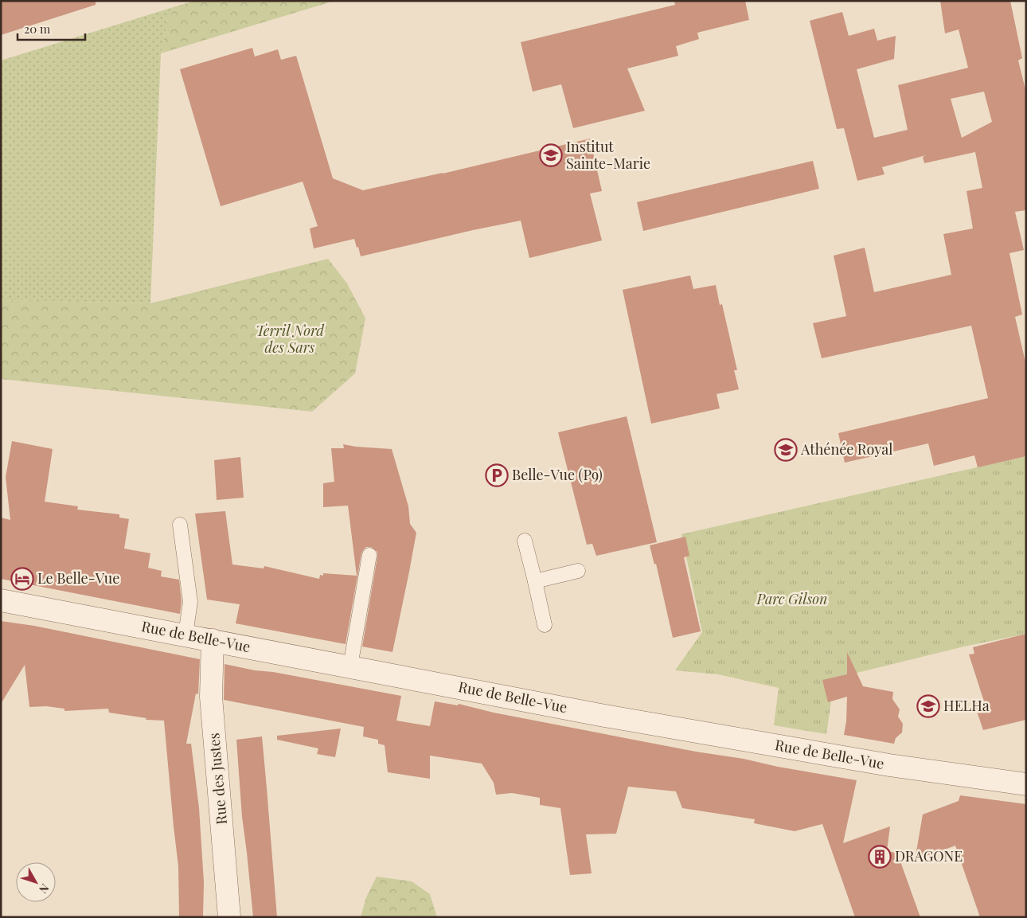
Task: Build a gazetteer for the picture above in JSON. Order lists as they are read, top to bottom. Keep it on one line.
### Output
{"streets":{"street":["Rue de Belle-Vue","Rue des Justes"]},"crossings":[["Rue de Belle-Vue","Rue des Justes"]],"parks":["Terril Nord des Sars","Parc Gilson"],"places":{"school or university":["Institut Sainte-Marie","Athénée Royal","HELHa"],"parking":["Belle-Vue (P9)"],"hotel":["Le Belle-Vue"],"building":["DRAGONE"]},"scale_bar":"20 m","north":"bottom right"}
